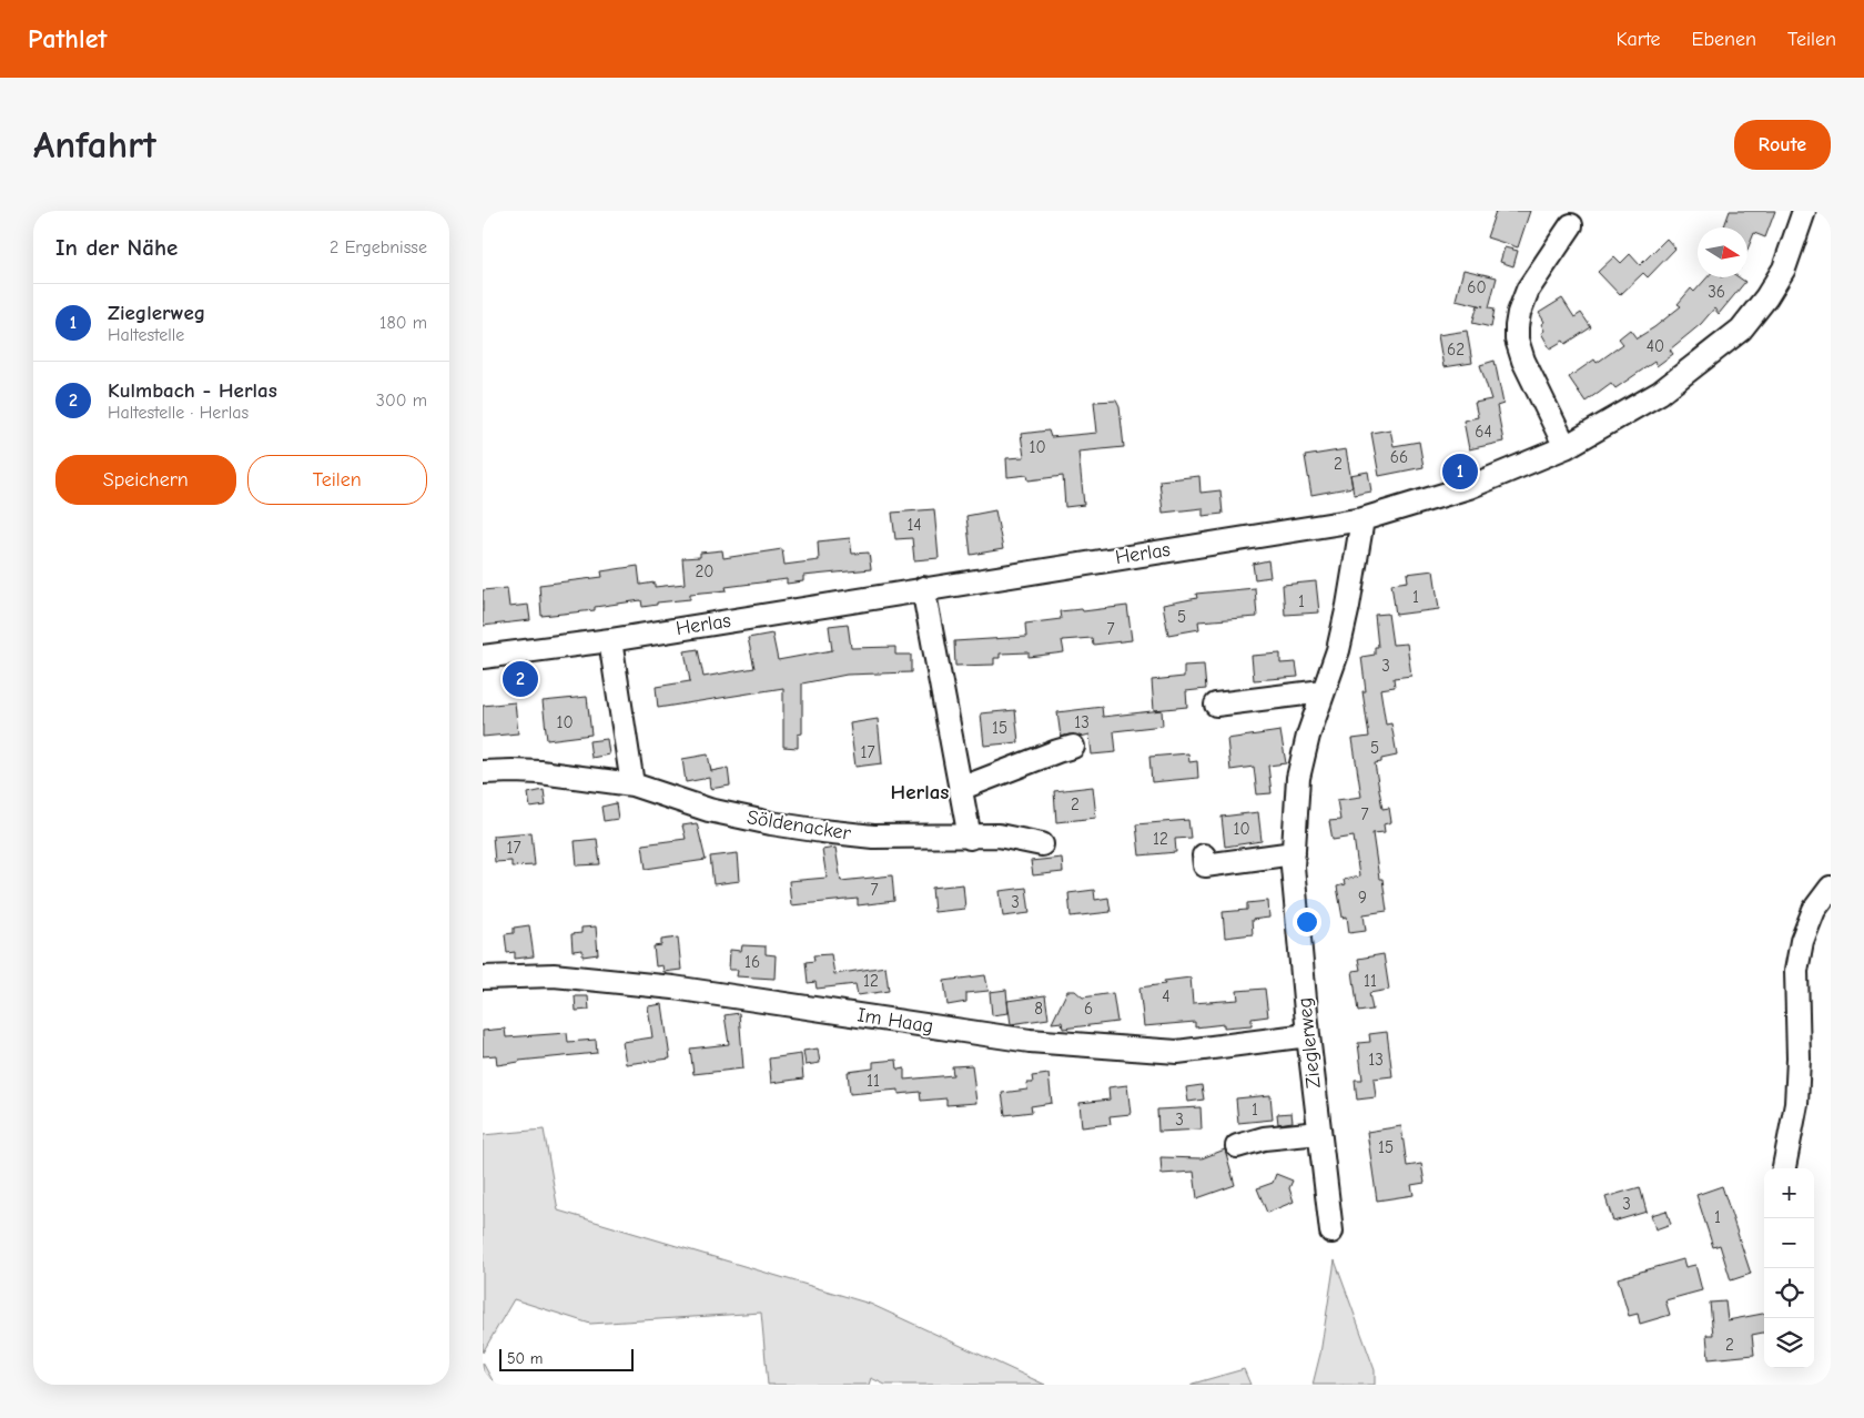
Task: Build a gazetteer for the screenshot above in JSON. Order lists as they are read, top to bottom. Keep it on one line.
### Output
{"streets":{"street":["Herlas","Söldenacker","Im Haag","Zieglerweg"]},"crossings":[["Herlas","Zieglerweg"],["Im Haag","Zieglerweg"]],"districts":["Herlas"],"house_numbers":["60","36","40","62","64","10","66","2","14","20","1","1","5","7","3","10","13","15","5","17","2","7","10","12","17","7","9","3","16","12","11","4","8","6","13","11","1","3","15","3","1","2"],"scale_bar":"50 m","north":"right","page":{"header":"Pathlet","nav":["Karte","Ebenen","Teilen"],"buttons":["Route",["Speichern","Teilen"]],"title":"Anfahrt","heading":["In der Nähe","2 Ergebnisse"],"list":[{"mark":"1","name":"Zieglerweg","note":"Haltestelle","value":"180 m"},{"mark":"2","name":"Kulmbach - Herlas","note":"Haltestelle · Herlas","value":"300 m"}],"pins":["1","2"],"map_buttons":["+","−"],"scale":"50 m"}}
